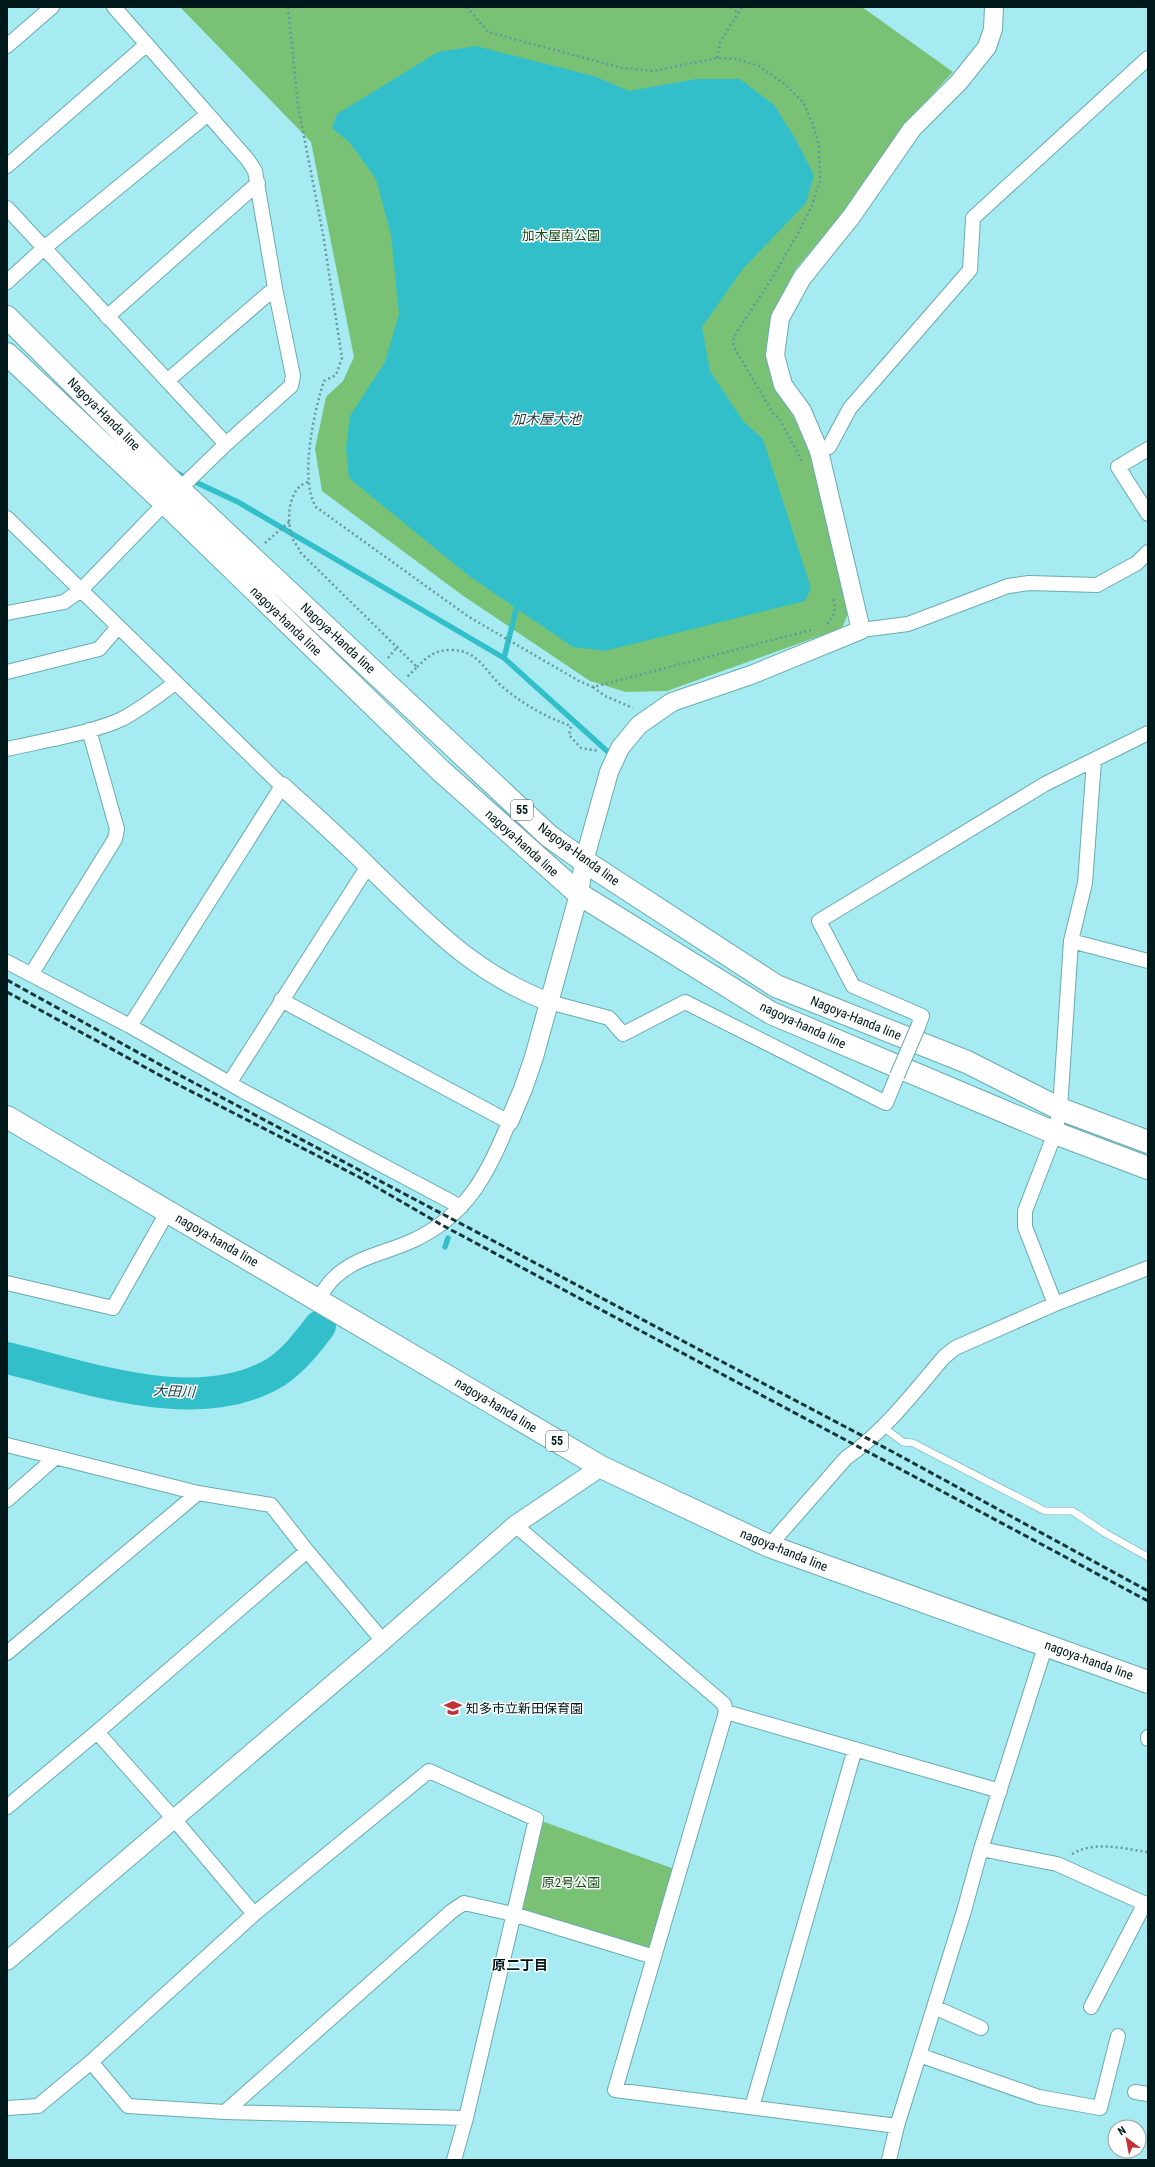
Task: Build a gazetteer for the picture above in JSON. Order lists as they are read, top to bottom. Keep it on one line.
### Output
{"streets":{"main road":["Nagoya-Handa line","nagoya-handa line","55"]},"crossings":[["Nagoya-Handa line","nagoya-handa line"]],"districts":["原二丁目"],"water":["加木屋大池","大田川"],"parks":["加木屋南公園","原2号公園"],"places":{"school or university":["知多市立新田保育園"]},"north":"top left"}
